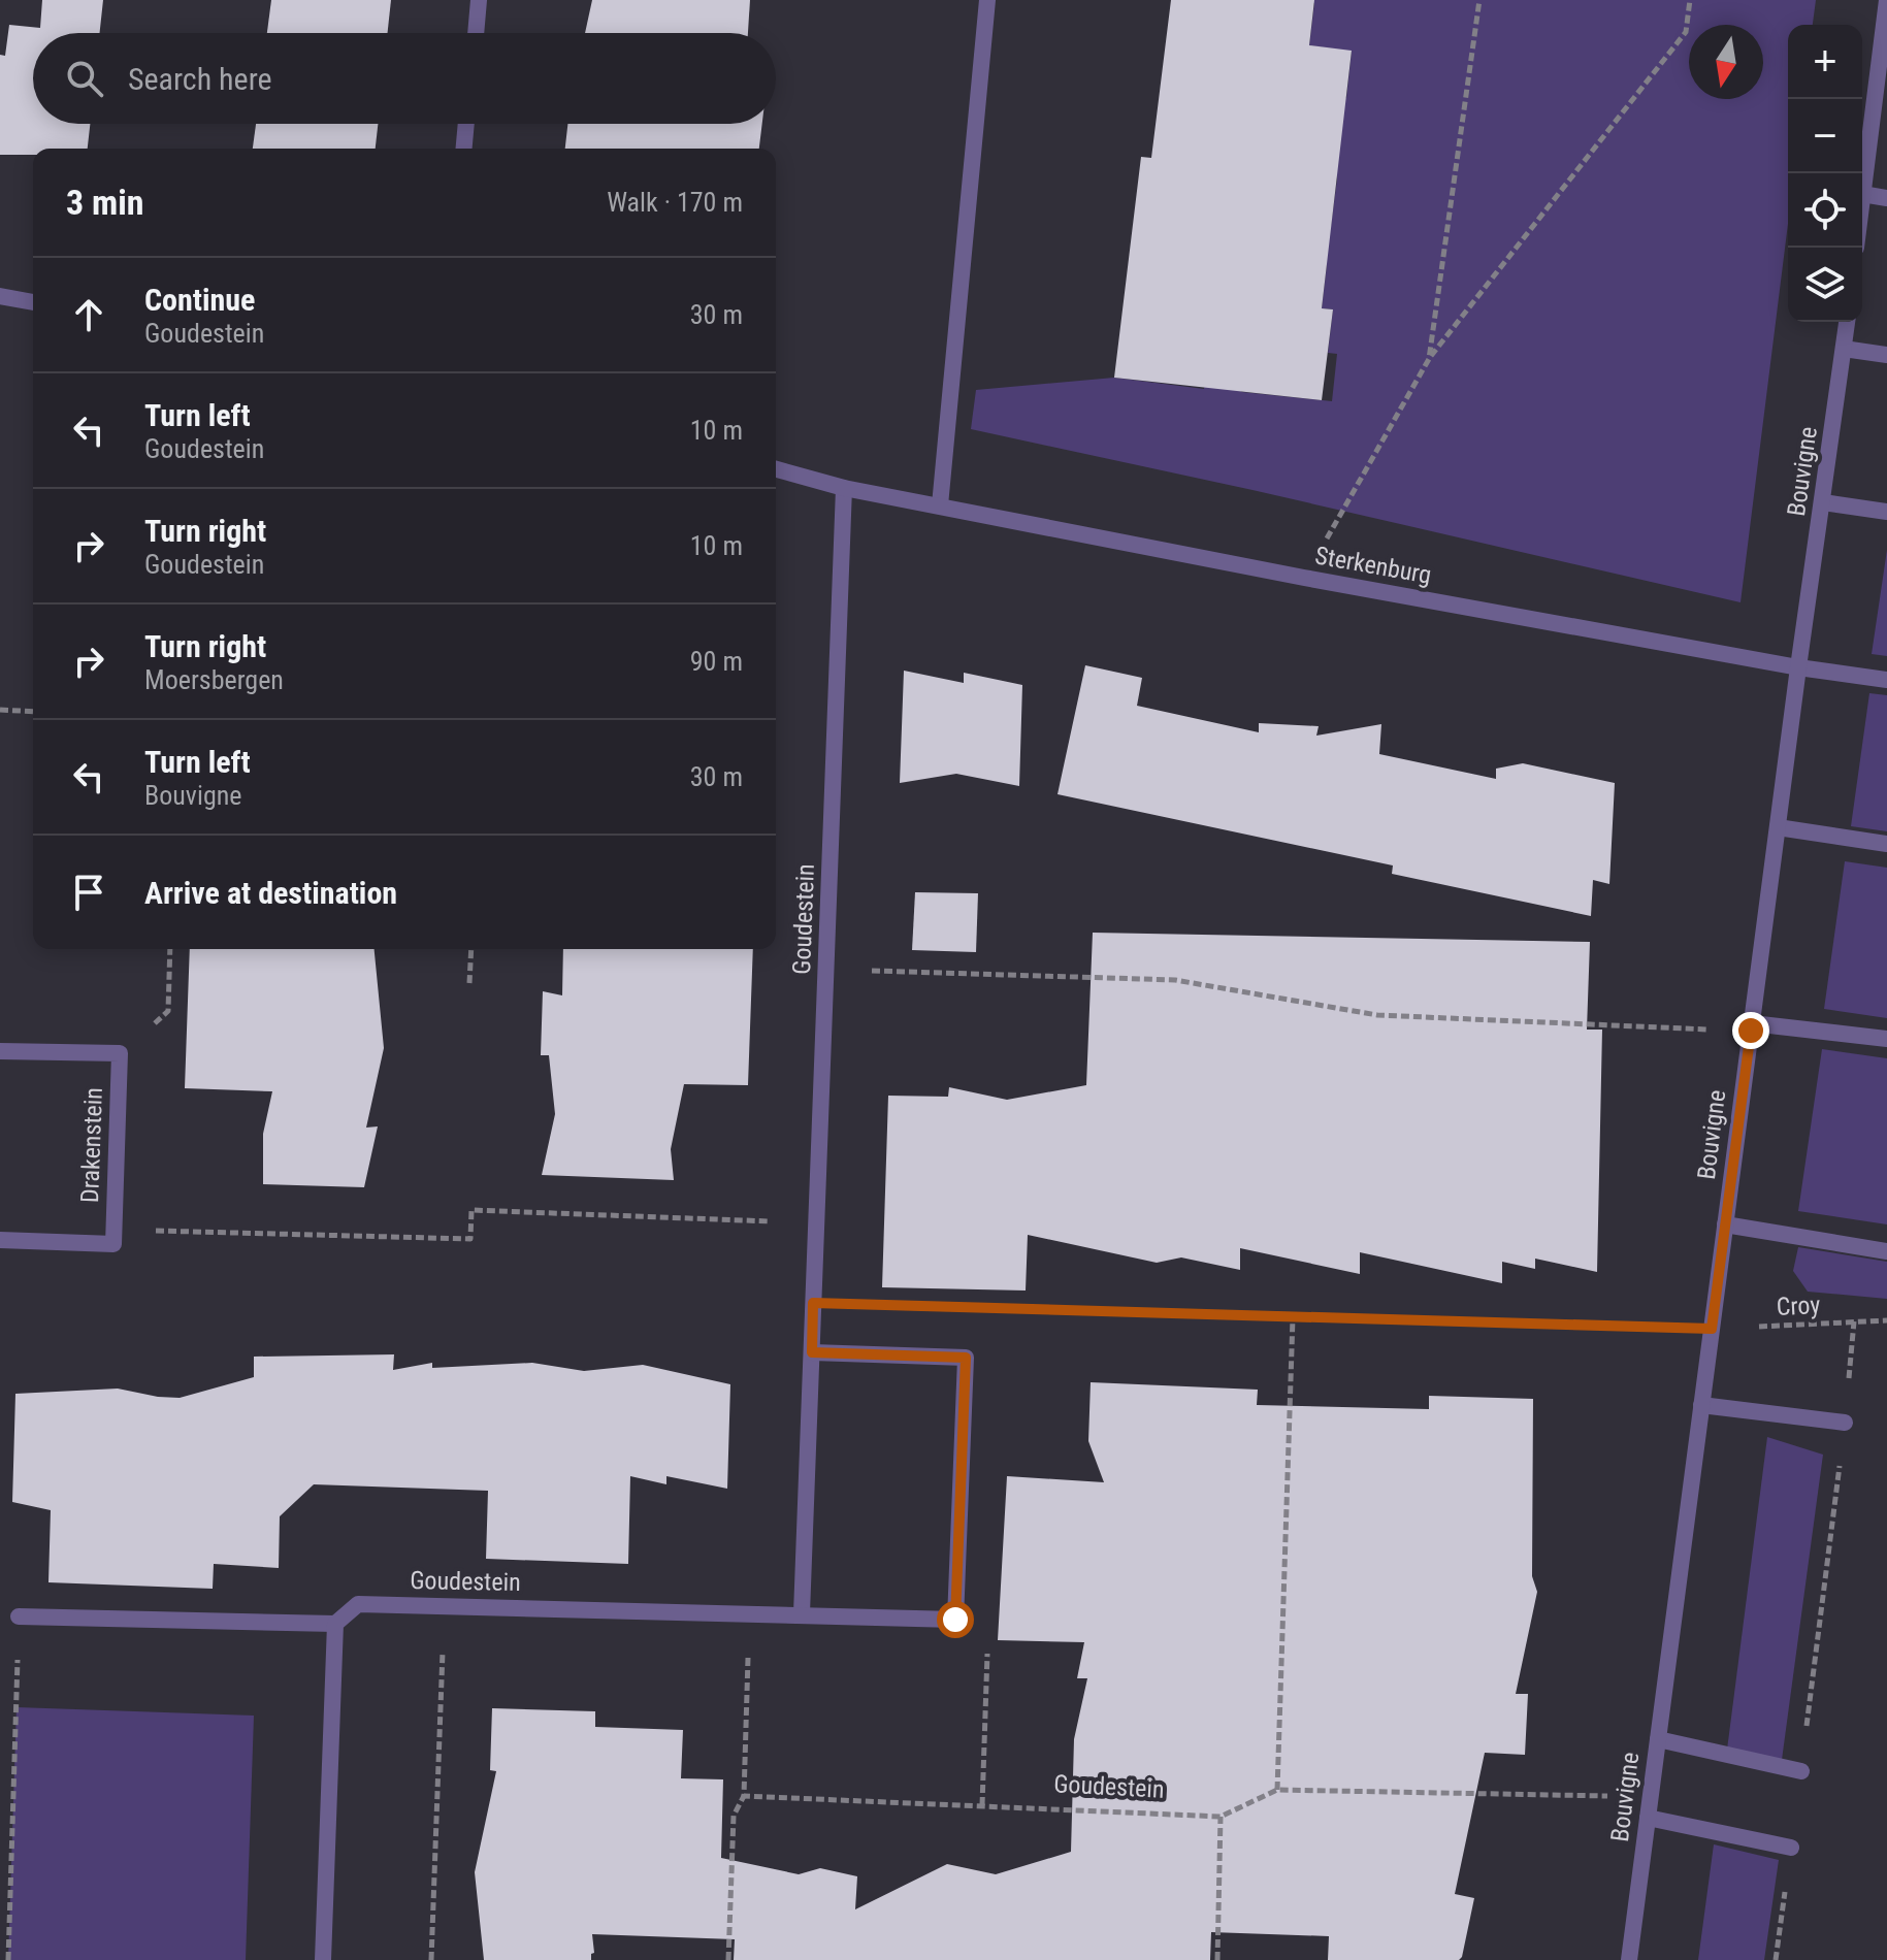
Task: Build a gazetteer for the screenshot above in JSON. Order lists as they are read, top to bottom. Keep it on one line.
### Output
{"streets":{"street":["Bouvigne","Sterkenburg","Goudestein","Drakenstein"],"path":["Croy"]},"crossings":[["Bouvigne","Sterkenburg"],["Bouvigne","Goudestein"],["Bouvigne","Croy"],["Sterkenburg","Goudestein"],["Goudestein","Croy"]],"north":"bottom","page":{"map_buttons":["+","−"],"search":"Search here","heading":["3 min","Walk · 170 m"],"list":[["Continue","Goudestein","30 m"],["Turn left","Goudestein","10 m"],["Turn right","Goudestein","10 m"],["Turn right","Moersbergen","90 m"],["Turn left","Bouvigne","30 m"],"Arrive at destination"]}}
